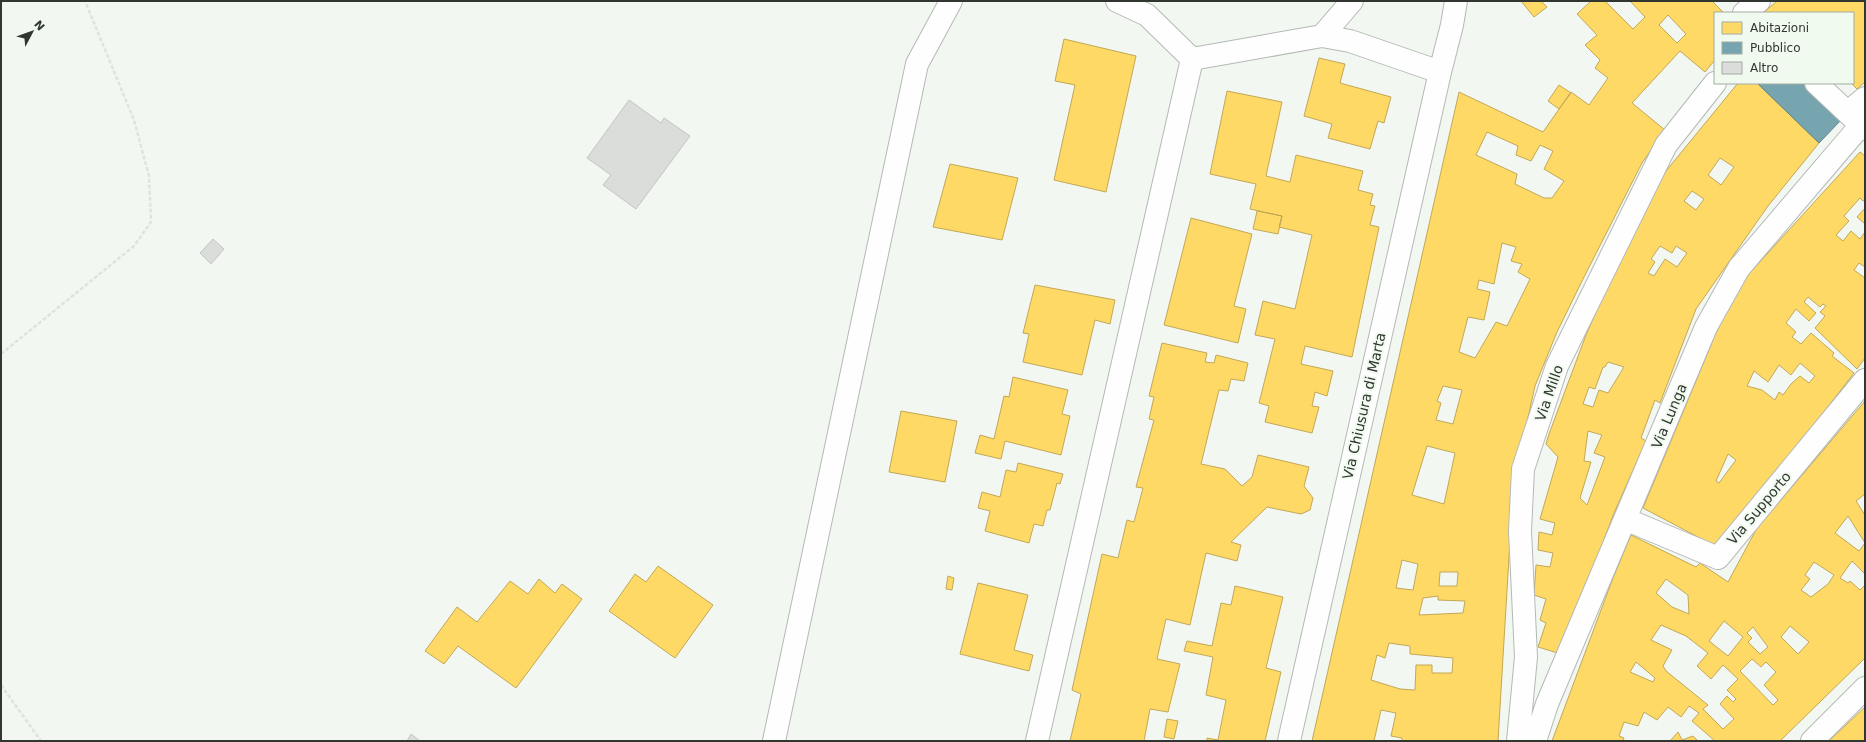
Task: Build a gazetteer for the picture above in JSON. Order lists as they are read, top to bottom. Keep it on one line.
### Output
{"streets":{"street":["Via Millo","Via Chiusura di Marta","Via Lunga","Via Supporto"]},"crossings":[["Via Lunga","Via Supporto"]],"legend":["Abitazioni","Pubblico","Altro"],"north":"top right"}
